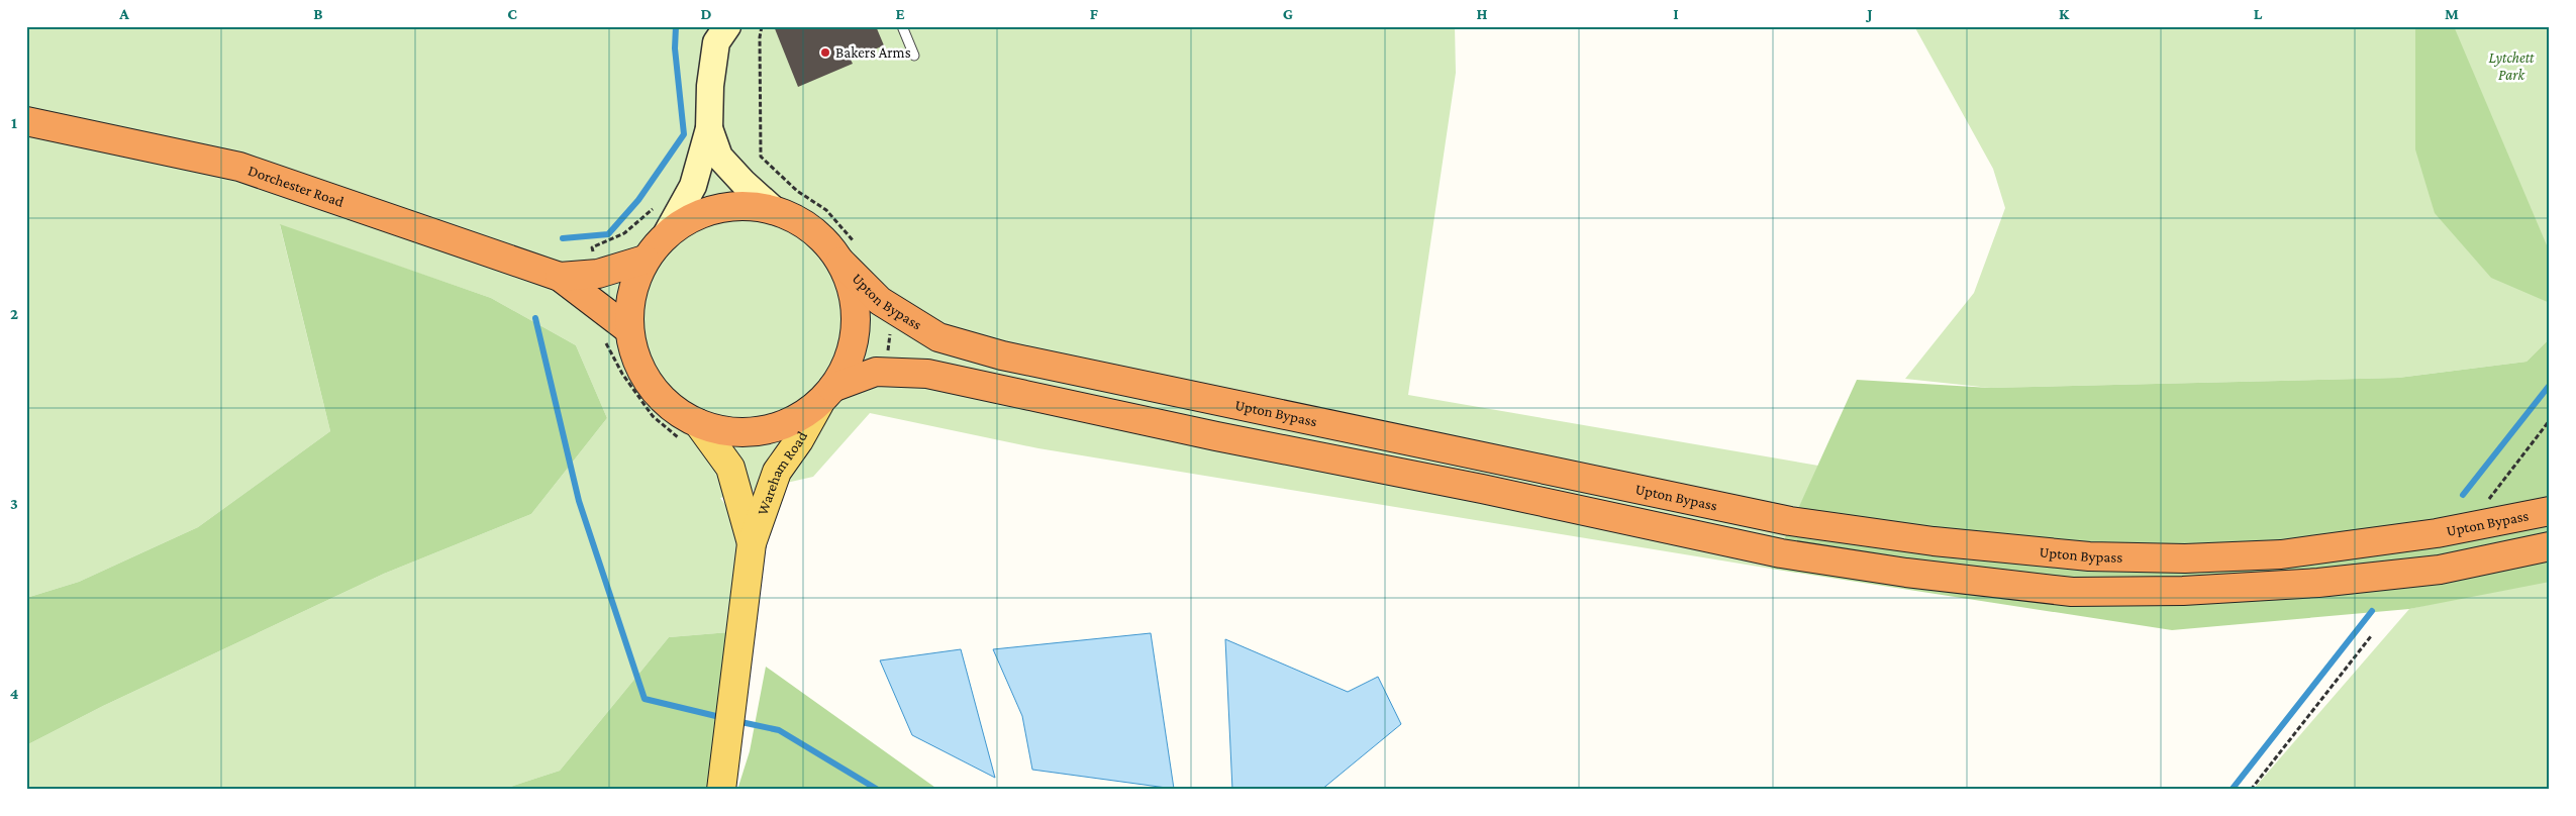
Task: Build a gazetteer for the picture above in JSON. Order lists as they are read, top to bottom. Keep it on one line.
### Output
{"streets":{"highway":["Dorchester Road","Upton Bypass"],"main road":["Wareham Road"]},"parks":["Lytchett Park"],"places":["Bakers Arms"],"grid":{"columns":["A","B","C","D","E","F","G","H","I","J","K","L","M"],"rows":["1","2","3","4"]}}
